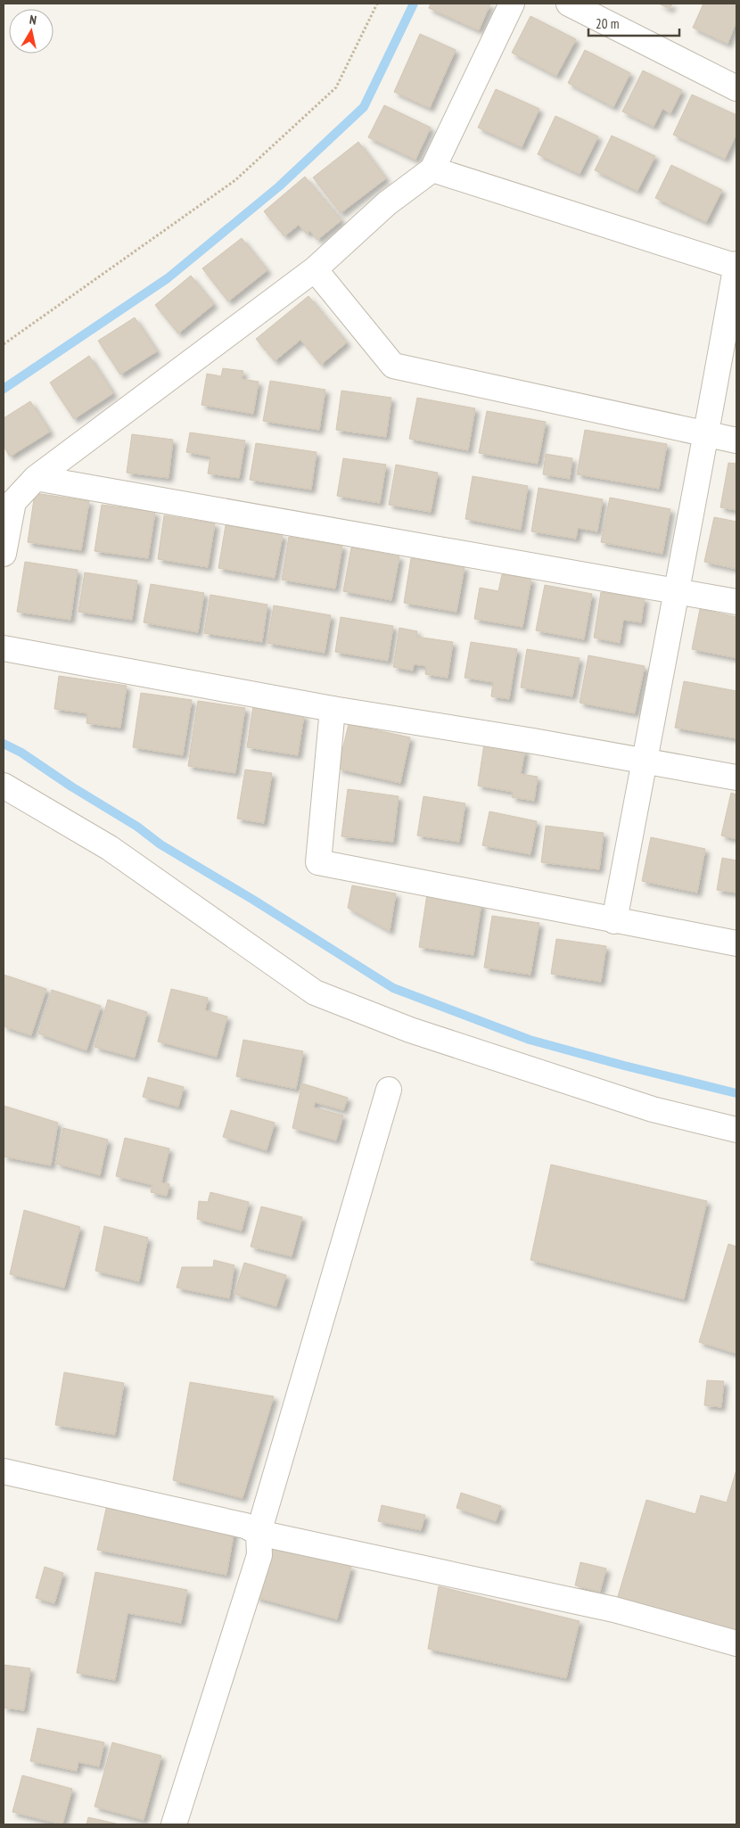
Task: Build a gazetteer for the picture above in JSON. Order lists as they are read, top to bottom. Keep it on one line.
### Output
{"scale_bar":"20 m","north":"top"}
